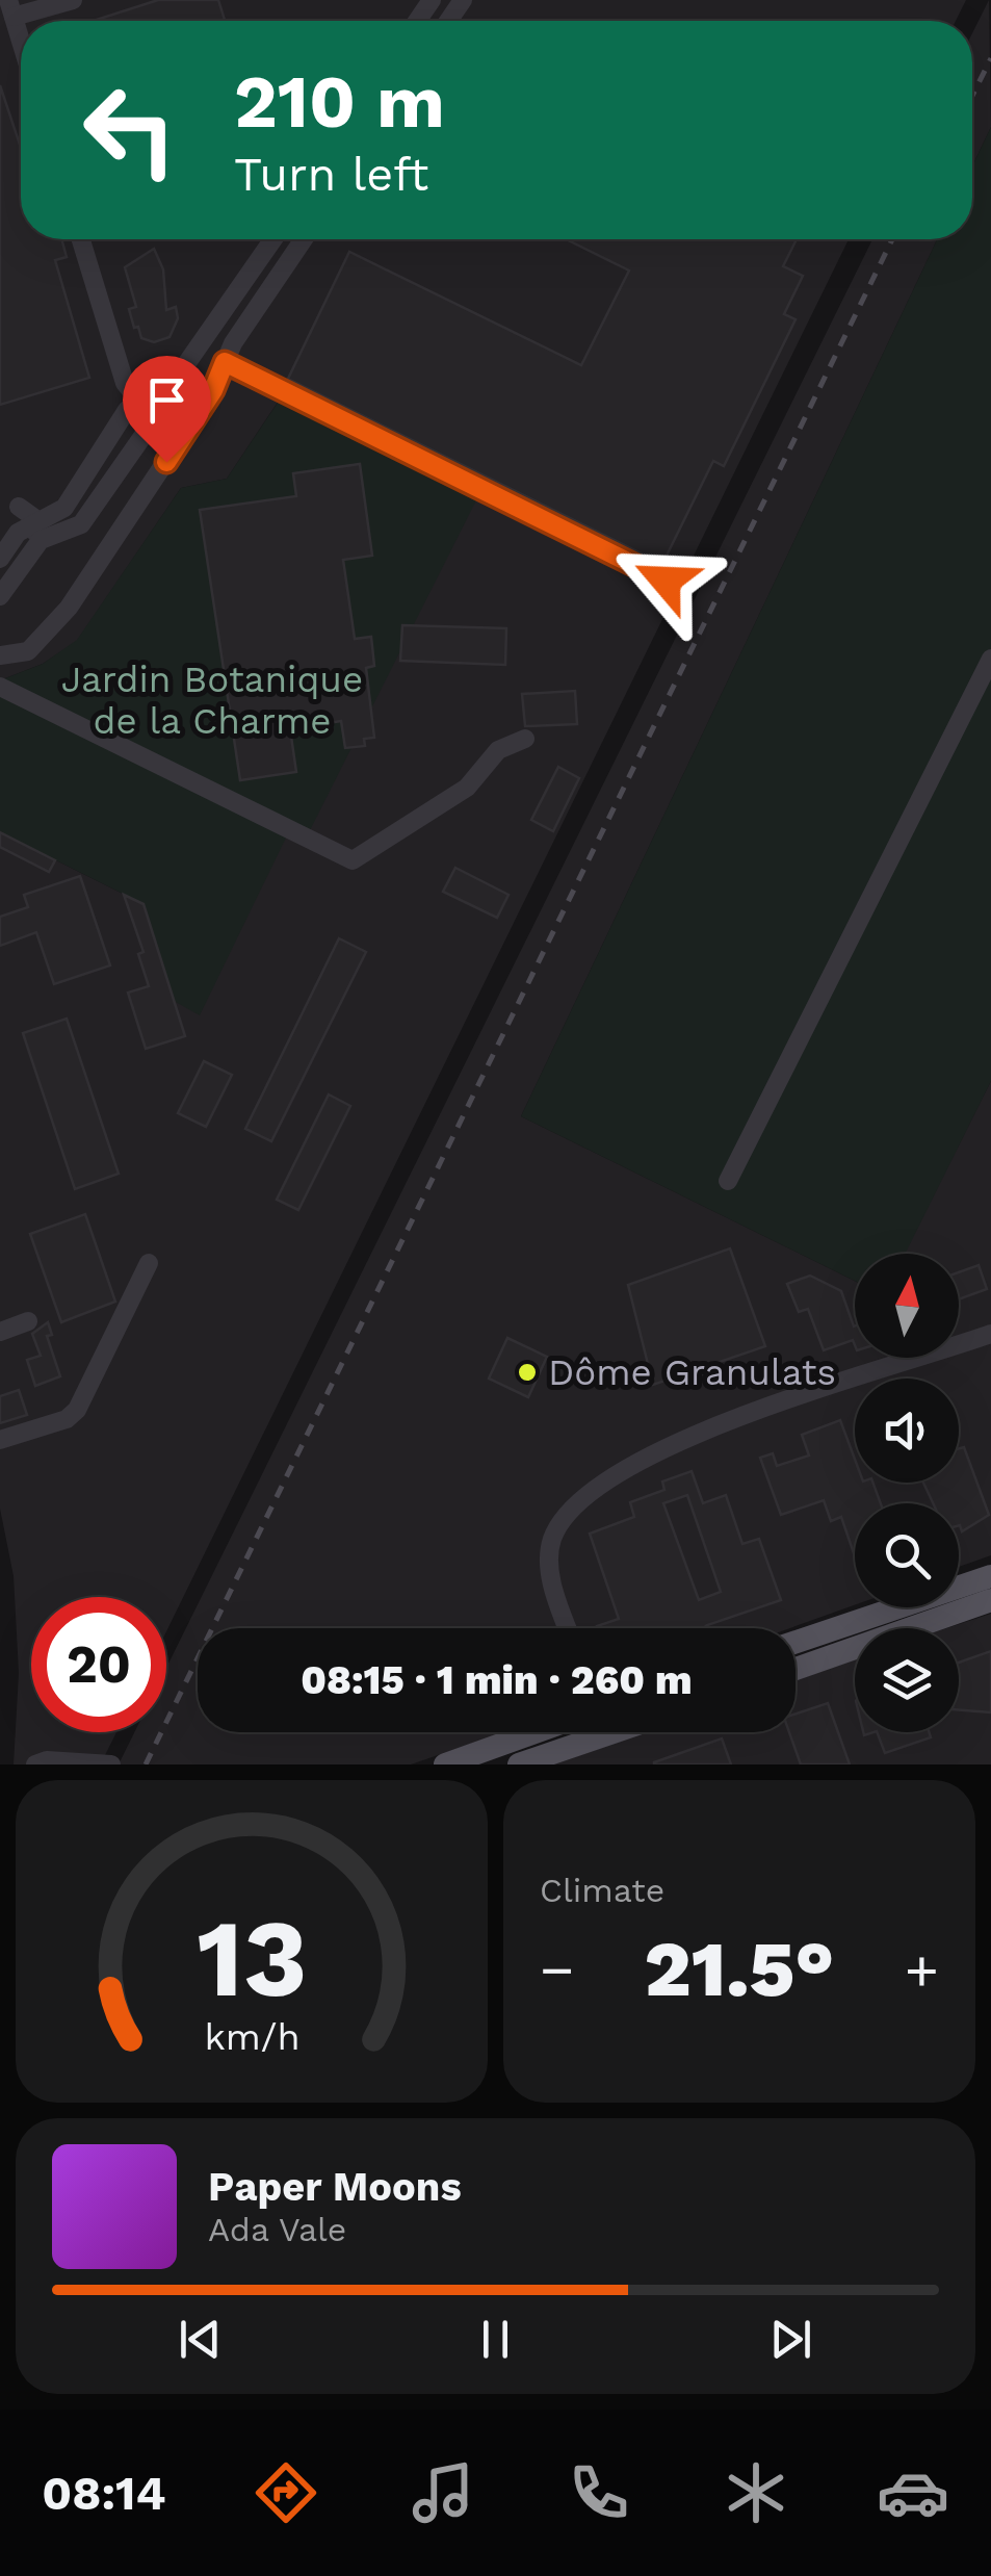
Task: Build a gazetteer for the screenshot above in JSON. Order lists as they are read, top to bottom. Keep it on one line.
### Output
{"parks":["Jardin Botanique de la Charme"],"places":["Dôme Granulats"],"north":"top","page":{"turn":["210 m","Turn left"],"limit":"20","trip":"08:15 · 1 min · 260 m","tile":"Climate","heat":["−","21.5°","+"],"song":["Paper Moons","Ada Vale"],"tabs":"08:14","gauge":["13","km/h"]}}
